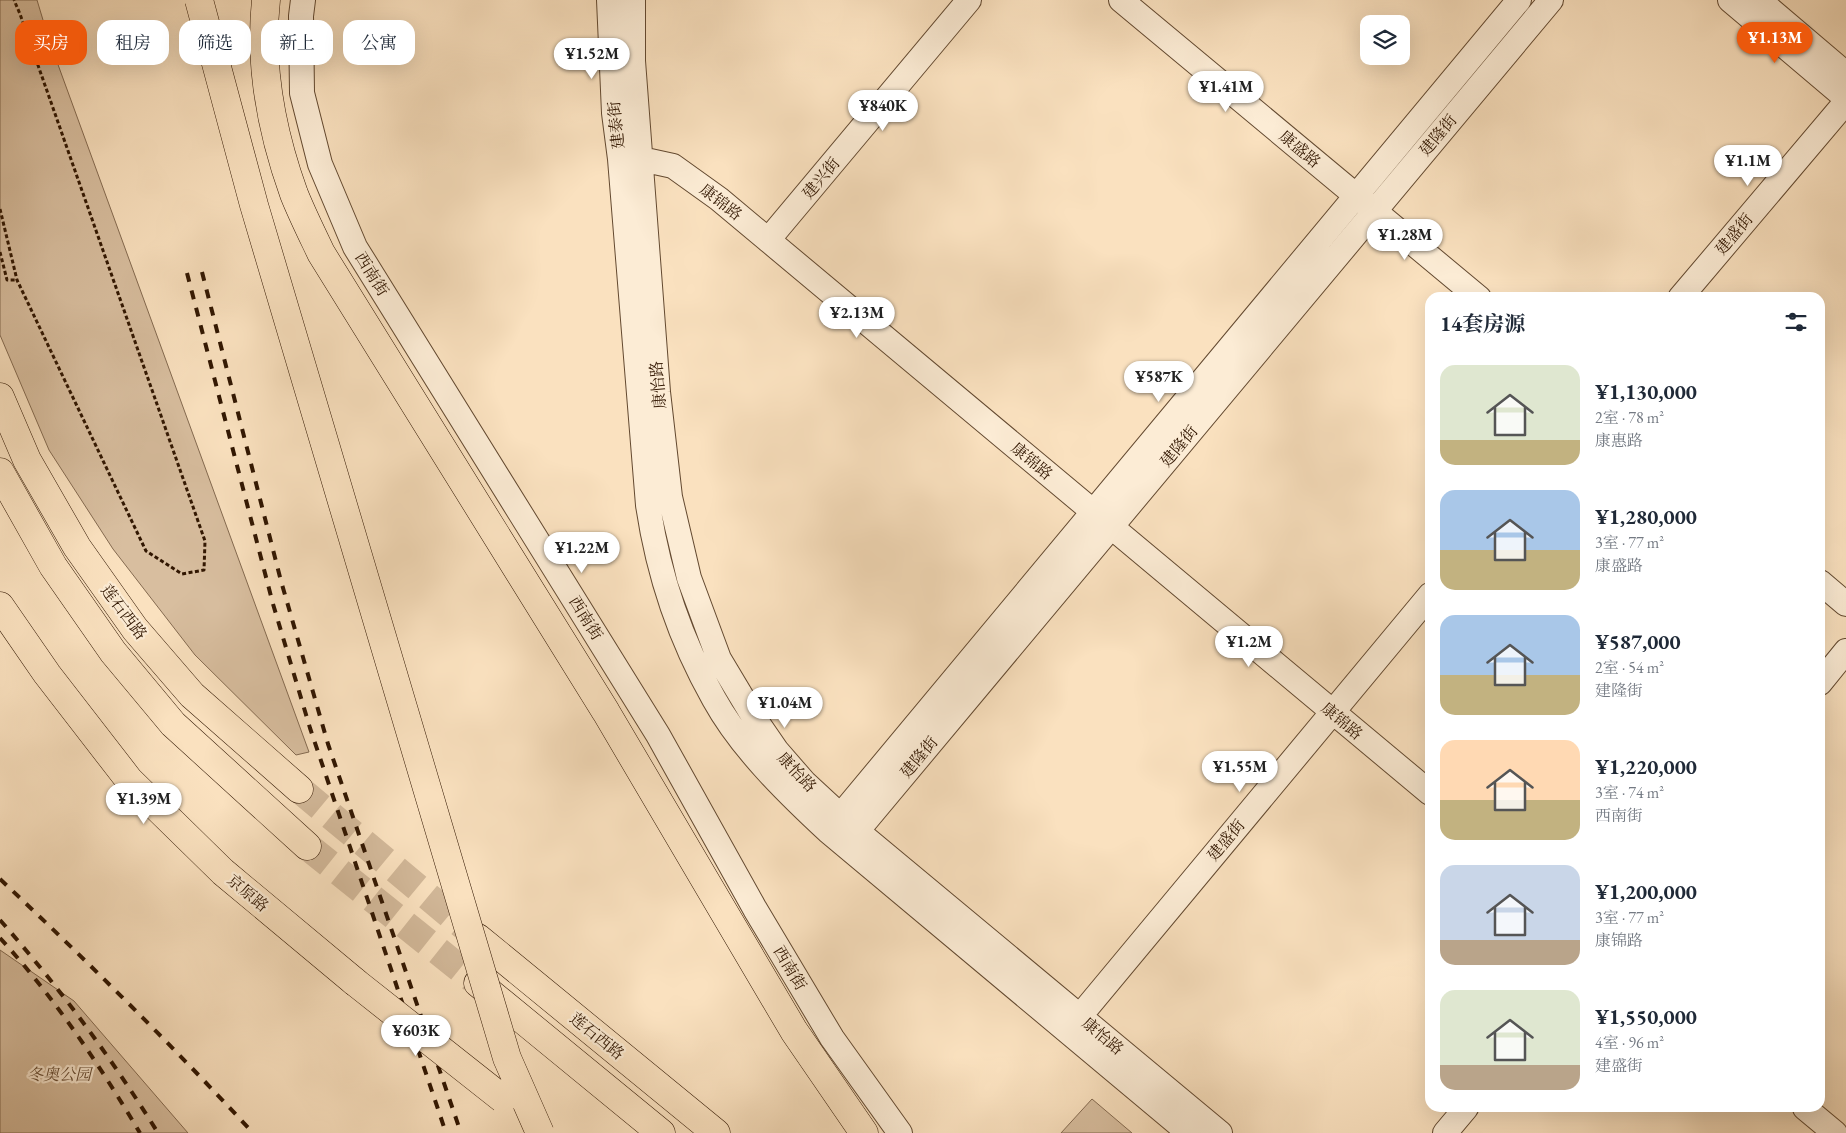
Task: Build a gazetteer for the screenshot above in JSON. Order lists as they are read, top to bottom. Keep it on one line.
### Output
{"streets":{"main road":["莲石西路","京原路"],"street":["建泰街","建隆街","康盛路","建兴街","康锦路","建盛街","西南街","康怡路"]},"crossings":[["建泰街","康锦路"],["建泰街","康怡路"],["建隆街","康盛路"],["建隆街","康锦路"],["建隆街","康怡路"],["建兴街","康锦路"],["康锦路","建盛街"],["康锦路","康怡路"],["建盛街","康怡路"]],"parks":["冬奥公园"],"page":{"chip":["买房","租房","筛选","新上","公寓"],"price":["¥1.13M","¥1.52M","¥1.41M","¥840K","¥1.1M","¥1.28M","¥2.13M","¥587K","¥1.22M","¥1.2M","¥1.04M","¥1.55M","¥1.39M","¥603K"],"heading":"14套房源","list":[{"name":"¥1,130,000","note":"2室 · 78 m² · 康惠路"},{"name":"¥1,280,000","note":"3室 · 77 m² · 康盛路"},{"name":"¥587,000","note":"2室 · 54 m² · 建隆街"},{"name":"¥1,220,000","note":"3室 · 74 m² · 西南街"},{"name":"¥1,200,000","note":"3室 · 77 m² · 康锦路"},{"name":"¥1,550,000","note":"4室 · 96 m² · 建盛街"}]}}
